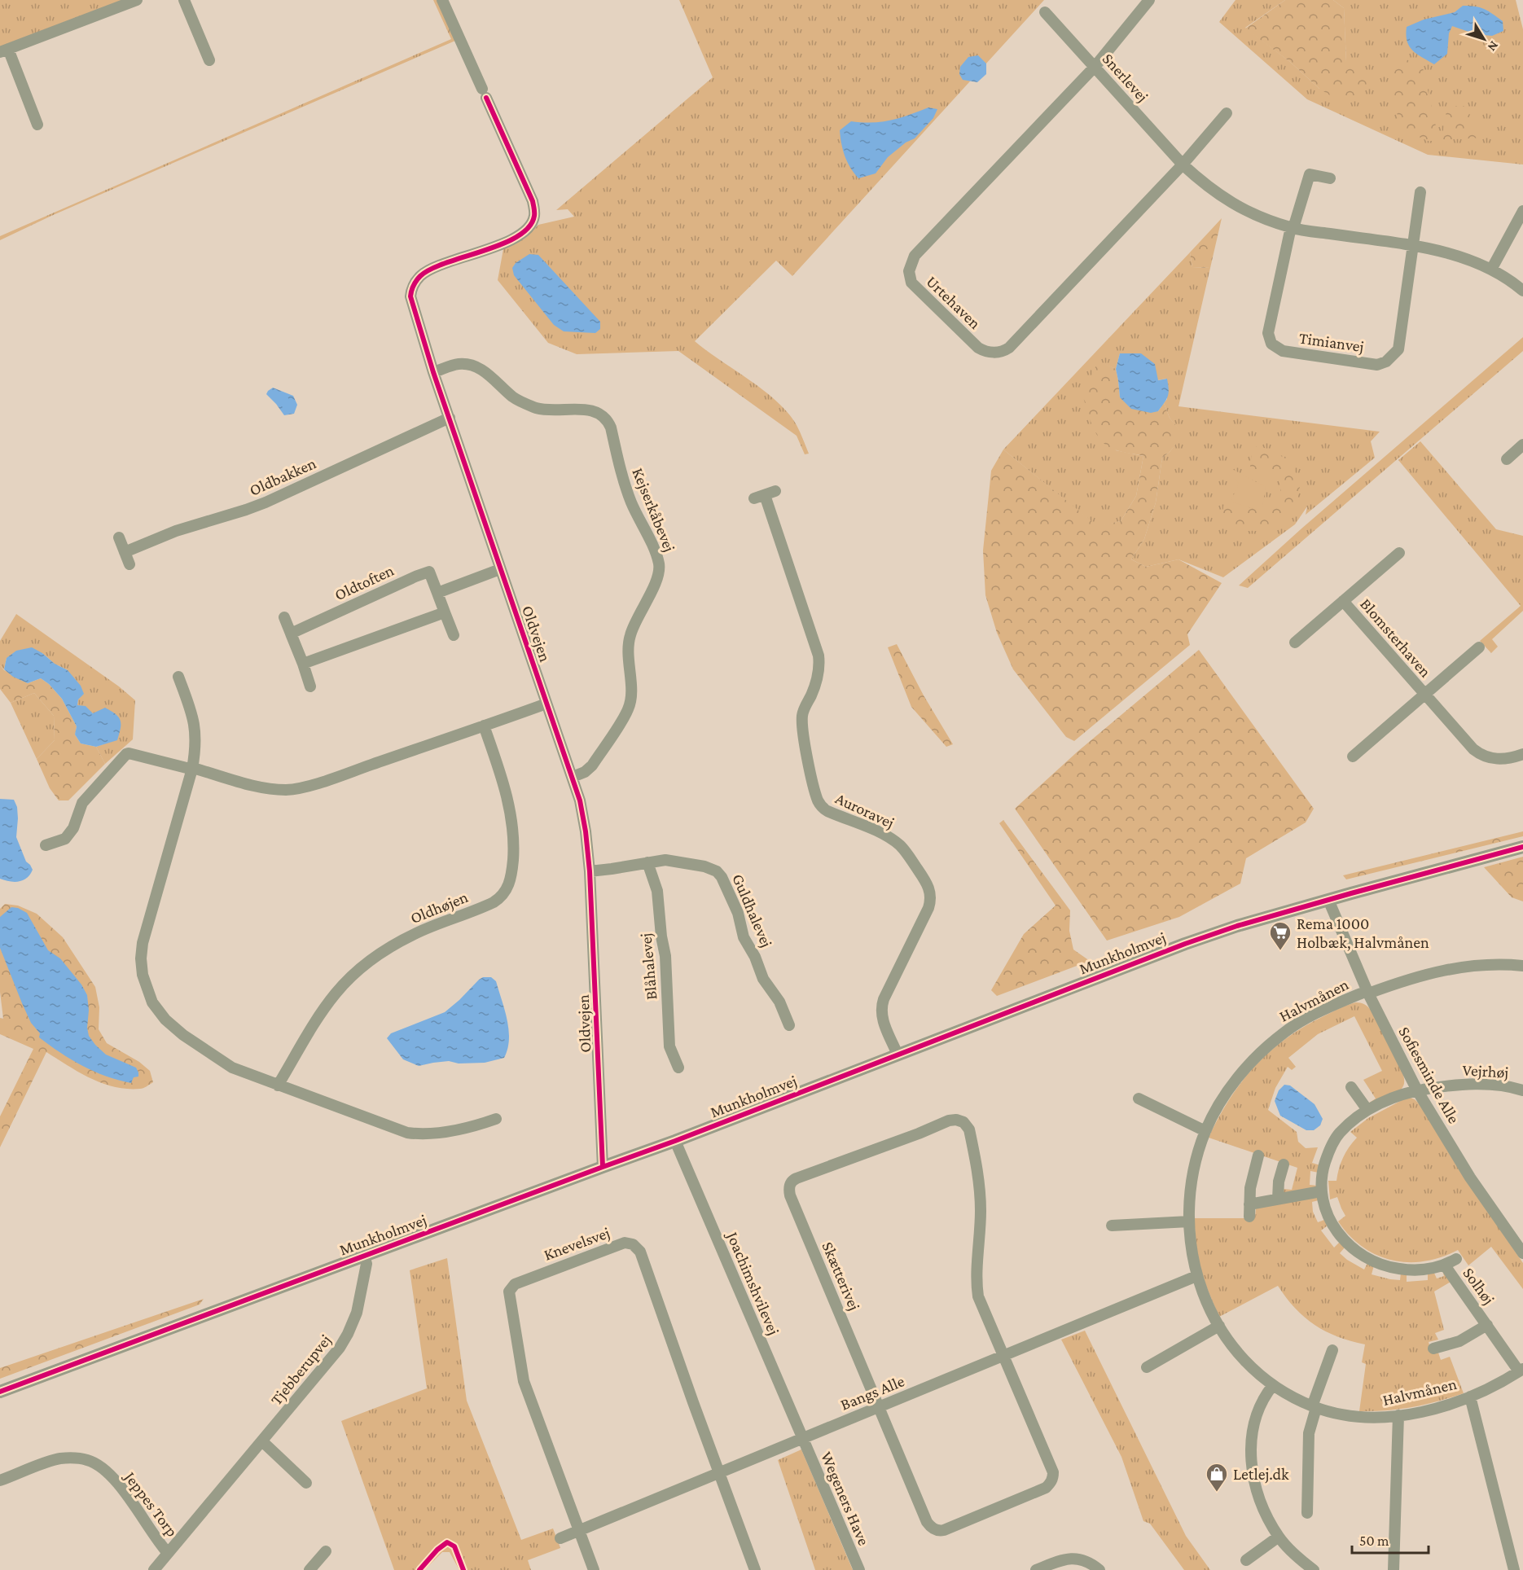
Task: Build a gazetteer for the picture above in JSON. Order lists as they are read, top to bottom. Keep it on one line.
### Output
{"streets":{"street":["Snerlevej","Urtehaven","Timianvej","Oldbakken","Kejserkåbevej","Oldtoften","Oldvejen","Blomsterhaven","Auroravej","Oldhøjen","Guldhalevej","Munkholmvej","Blåhalevej","Halvmånen","Vejrhøj","Sofiesminde Alle","Knevelsvej","Skætterivej","Joachimshvilevej","Solhøj","Tjebberupvej","Bangs Alle","Wegeners Have","Jeppes Torp"]},"crossings":[["Snerlevej","Urtehaven"],["Snerlevej","Timianvej"],["Oldbakken","Oldvejen"],["Kejserkåbevej","Oldvejen"],["Oldvejen","Guldhalevej"],["Oldvejen","Munkholmvej"],["Auroravej","Munkholmvej"],["Guldhalevej","Blåhalevej"],["Munkholmvej","Sofiesminde Alle"],["Munkholmvej","Joachimshvilevej"],["Munkholmvej","Tjebberupvej"],["Halvmånen","Sofiesminde Alle"],["Halvmånen","Solhøj"],["Halvmånen","Bangs Alle"],["Vejrhøj","Sofiesminde Alle"],["Vejrhøj","Solhøj"],["Sofiesminde Alle","Solhøj"],["Knevelsvej","Bangs Alle"],["Skætterivej","Bangs Alle"],["Joachimshvilevej","Bangs Alle"],["Joachimshvilevej","Wegeners Have"],["Tjebberupvej","Jeppes Torp"],["Bangs Alle","Wegeners Have"]],"places":{"supermarket":["Rema 1000 Holbæk, Halvmånen"],"shop":["Letlej.dk"]},"scale_bar":"50 m","north":"bottom right"}
